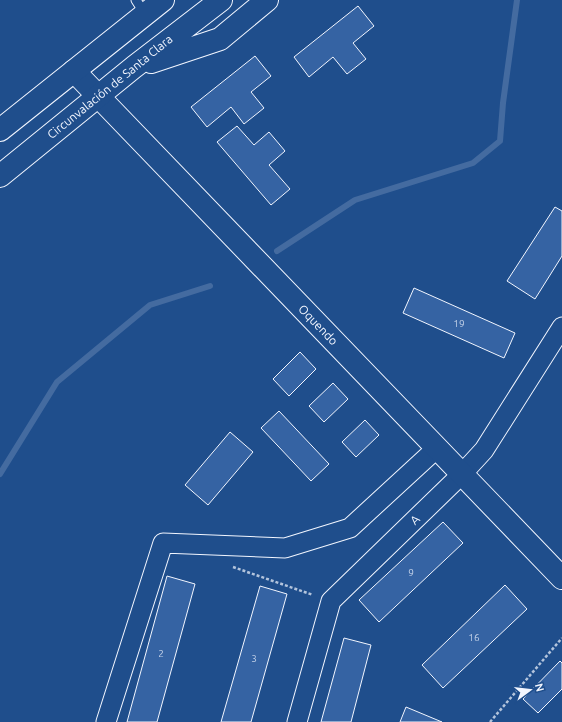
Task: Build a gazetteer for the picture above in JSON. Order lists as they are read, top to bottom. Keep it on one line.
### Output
{"streets":{"main road":["Circunvalación de Santa Clara","Oquendo"],"street":["A"]},"crossings":[["Circunvalación de Santa Clara","Oquendo"],["Oquendo","A"]],"house_numbers":["19","9","16","2","3"],"north":"right"}
